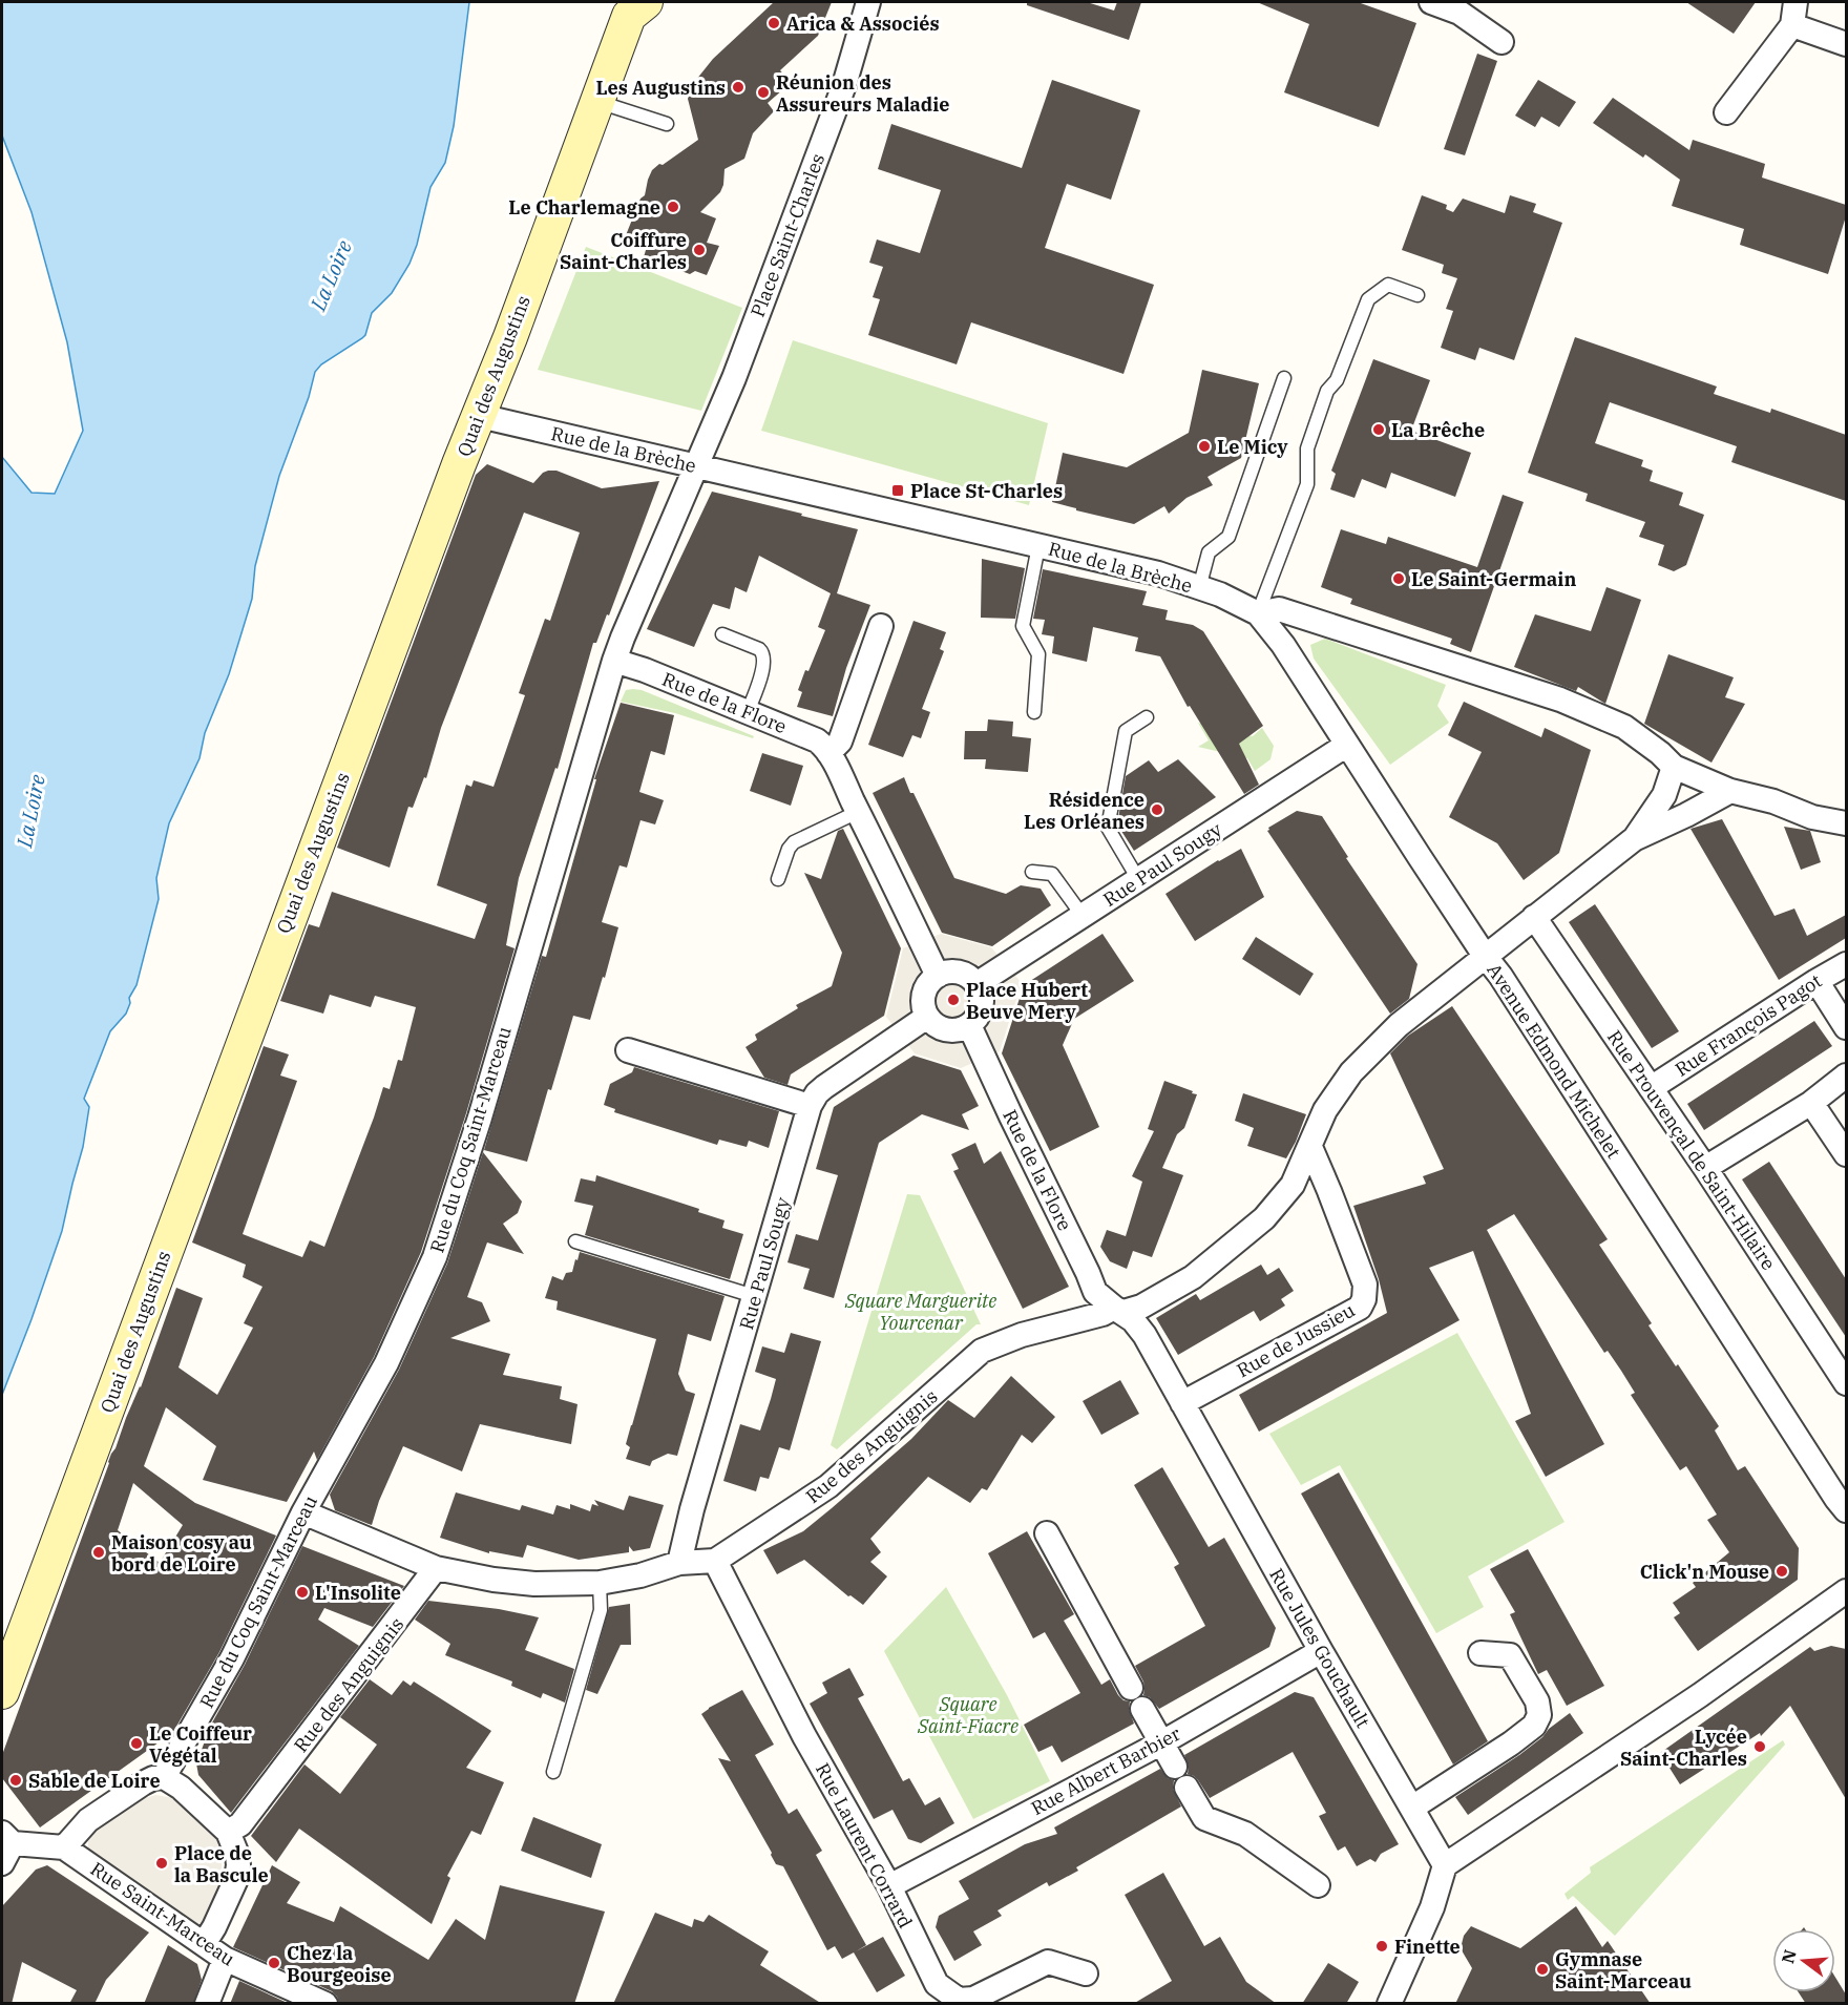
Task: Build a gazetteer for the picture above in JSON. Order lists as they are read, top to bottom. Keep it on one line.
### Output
{"streets":{"main road":["Quai des Augustins"],"street":["Place Saint-Charles","Rue de la Brèche","Rue de la Flore","Rue Paul Sougy","Rue François Pagot","Avenue Edmond Michelet","Rue du Coq Saint-Marceau","Rue Prouvençal de Saint-Hilaire","Rue de Jussieu","Rue des Anguignis","Rue Jules Gouchault","Rue Albert Barbier","Rue Laurent Corrard","Rue Saint-Marceau"]},"crossings":[["Place Saint-Charles","Rue de la Brèche"],["Place Saint-Charles","Rue du Coq Saint-Marceau"],["Quai des Augustins","Rue de la Brèche"],["Rue de la Brèche","Avenue Edmond Michelet"],["Rue de la Brèche","Rue du Coq Saint-Marceau"],["Rue de la Brèche","Rue des Anguignis"],["Rue de la Flore","Rue Paul Sougy"],["Rue de la Flore","Rue du Coq Saint-Marceau"],["Rue de la Flore","Rue des Anguignis"],["Rue de la Flore","Rue Jules Gouchault"],["Rue Paul Sougy","Avenue Edmond Michelet"],["Rue François Pagot","Rue Prouvençal de Saint-Hilaire"],["Avenue Edmond Michelet","Rue des Anguignis"],["Rue Prouvençal de Saint-Hilaire","Rue des Anguignis"],["Rue de Jussieu","Rue des Anguignis"],["Rue de Jussieu","Rue Jules Gouchault"],["Rue des Anguignis","Rue Jules Gouchault"],["Rue des Anguignis","Rue Laurent Corrard"],["Rue Jules Gouchault","Rue Albert Barbier"],["Rue Albert Barbier","Rue Laurent Corrard"]],"water":["La Loire"],"parks":["Square Marguerite Yourcenar","Square Saint-Fiacre"],"places":{"other":["Arica & Associés","Les Augustins","Réunion des Assureurs Maladie","Le Charlemagne","Coiffure Saint-Charles","La Brêche","Le Micy","Le Saint-Germain","Résidence Les Orléanes","Place Hubert Beuve Mery","Maison cosy au bord de Loire","Click'n Mouse","L'Insolite","Le Coiffeur Végétal","Lycée Saint-Charles","Sable de Loire","Place de la Bascule","Finette","Chez la Bourgeoise","Gymnase Saint-Marceau"],"transit":["Place St-Charles"]},"north":"left"}
